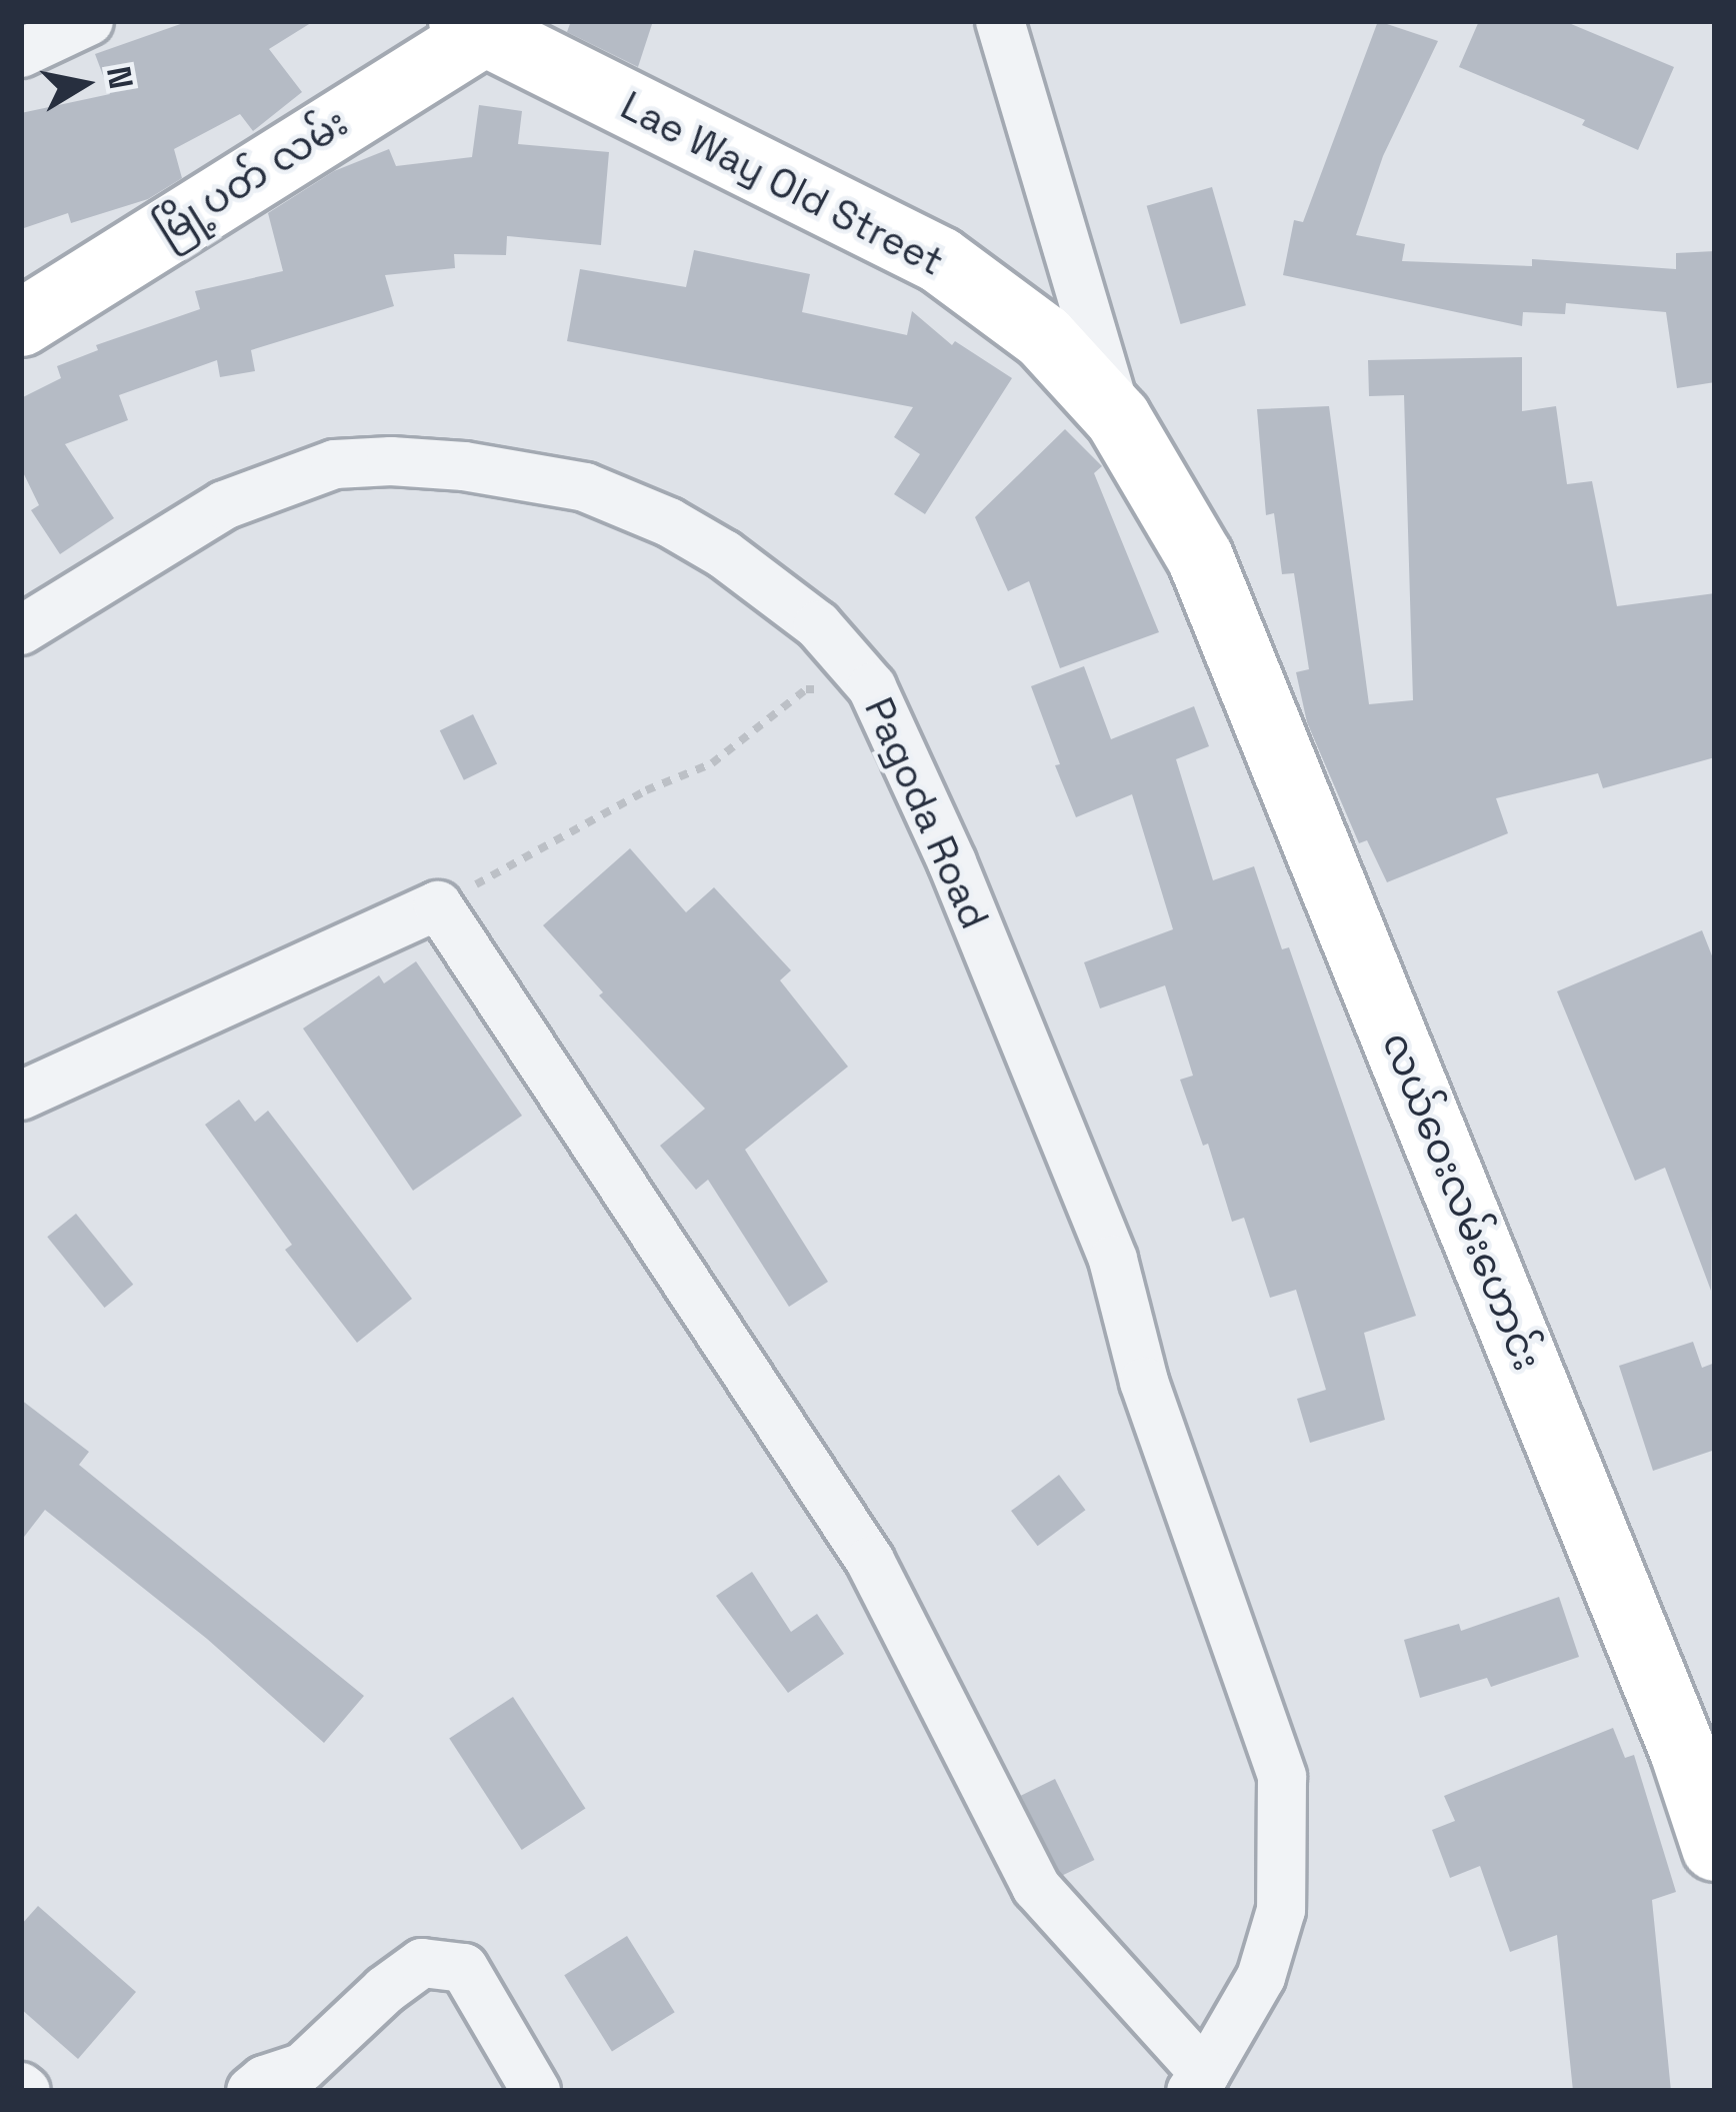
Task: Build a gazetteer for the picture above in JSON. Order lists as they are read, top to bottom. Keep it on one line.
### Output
{"streets":{"street":["မြို့ပတ် လမ်း","Lae Way Old Street","Pagoda Road","လယ်ဝေးလမ်းဟောင်း"]},"crossings":[["မြို့ပတ် လမ်း","Lae Way Old Street"],["Lae Way Old Street","လယ်ဝေးလမ်းဟောင်း"]],"north":"right"}
